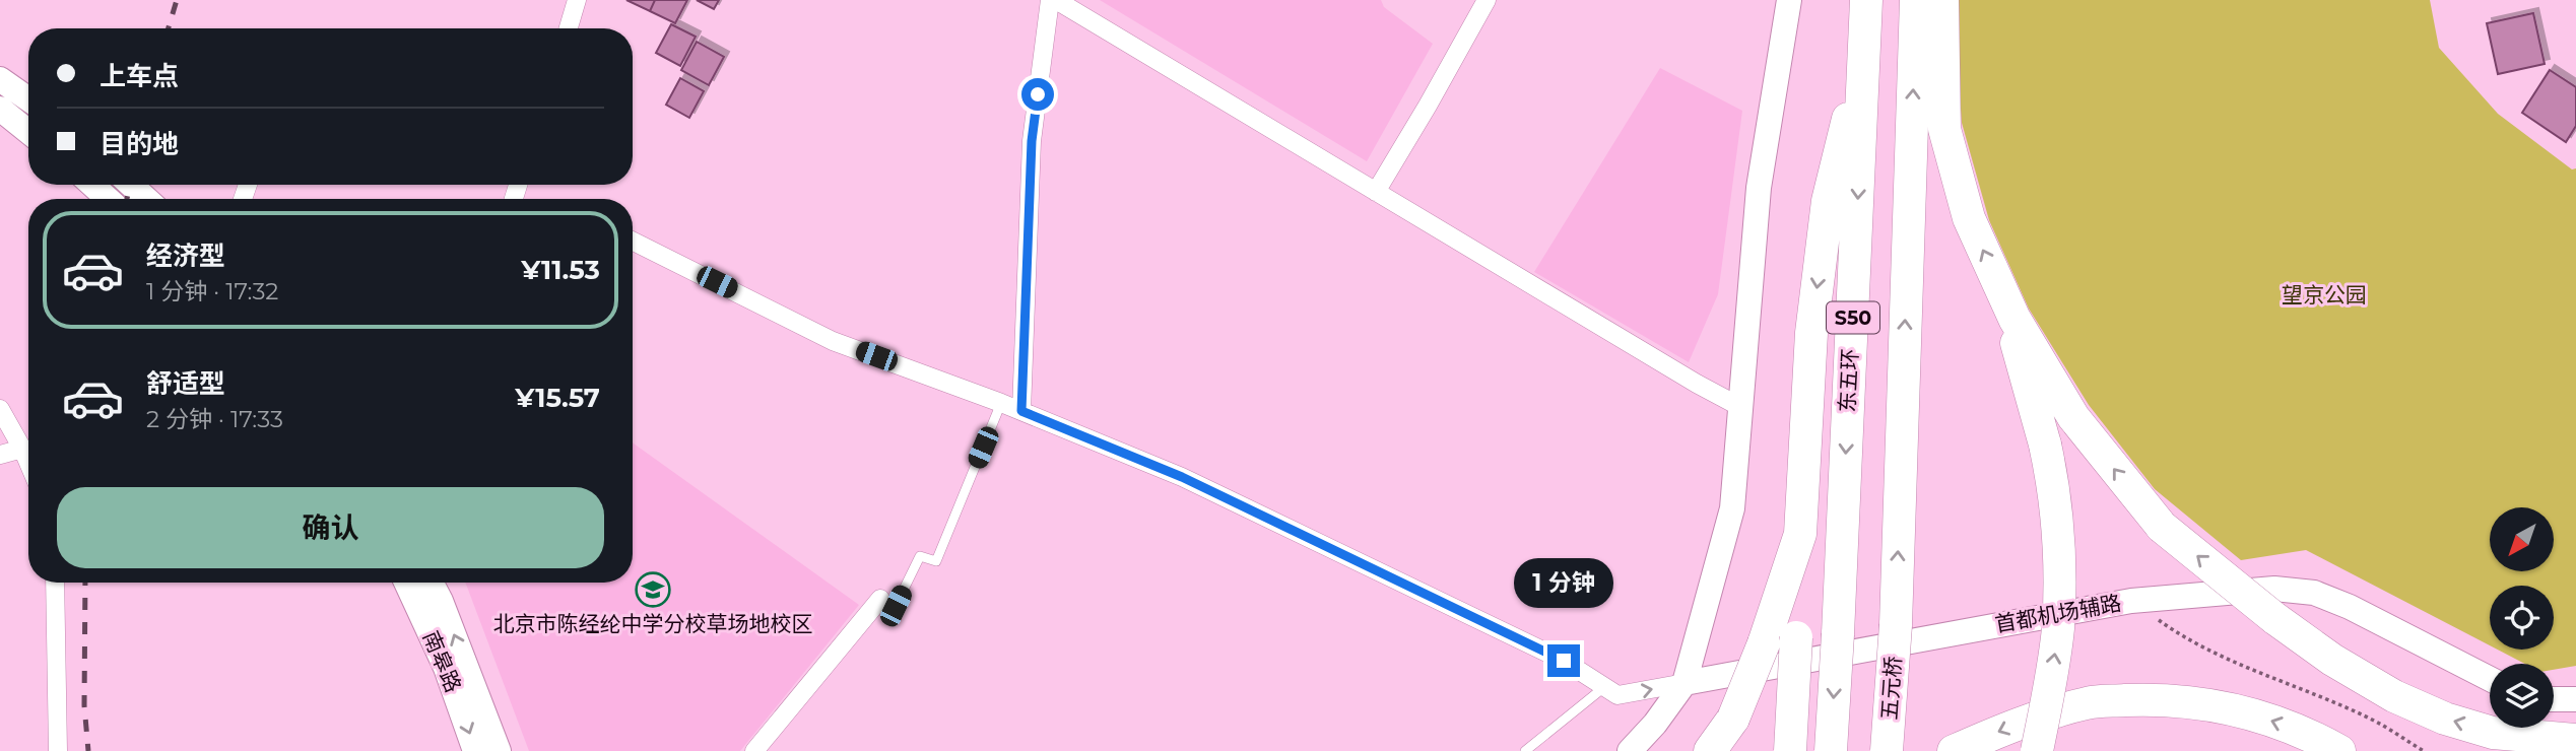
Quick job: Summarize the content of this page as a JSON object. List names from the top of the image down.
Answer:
{
  "streets": {
    "highway": ["S50", "东五环", "五元桥"],
    "street": ["首都机场辅路", "南皋路"]
  },
  "parks": ["望京公园"],
  "places": {
    "school or university": ["北京市陈经纶中学分校草场地校区"]
  },
  "north": "bottom left",
  "page": {
    "banner": ["上车点", "目的地"],
    "list": [
      {
        "name": "经济型",
        "note": "1 分钟 · 17:32",
        "value": "¥11.53"
      },
      {
        "name": "舒适型",
        "note": "2 分钟 · 17:33",
        "value": "¥15.57"
      }
    ],
    "buttons": "确认",
    "bubble": "1 分钟"
  }
}
